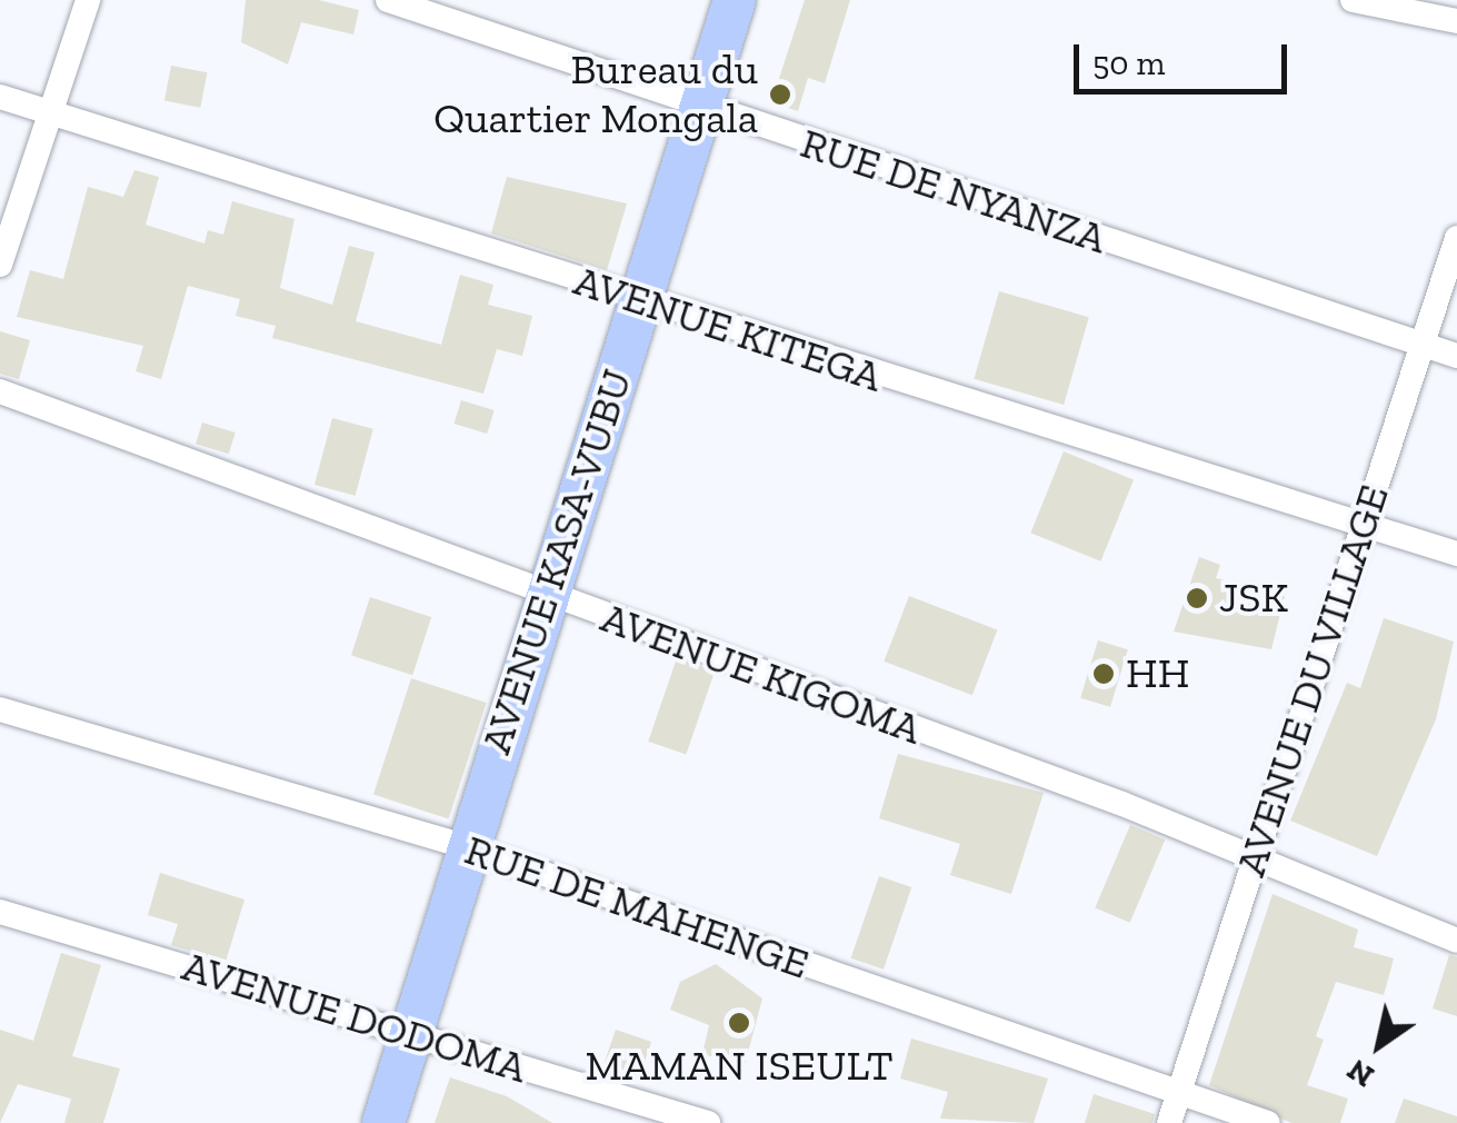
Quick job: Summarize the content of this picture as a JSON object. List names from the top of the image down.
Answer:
{
  "streets": {
    "main road": ["AVENUE KASA-VUBU"],
    "street": [
      "RUE DE NYANZA",
      "AVENUE KITEGA",
      "AVENUE KIGOMA",
      "AVENUE DU VILLAGE",
      "RUE DE MAHENGE",
      "AVENUE DODOMA"
    ]
  },
  "crossings": [
    ["RUE DE NYANZA", "AVENUE KASA-VUBU"],
    ["RUE DE NYANZA", "AVENUE DU VILLAGE"],
    ["AVENUE KITEGA", "AVENUE KASA-VUBU"],
    ["AVENUE KITEGA", "AVENUE DU VILLAGE"],
    ["AVENUE KASA-VUBU", "AVENUE KIGOMA"],
    ["AVENUE KASA-VUBU", "RUE DE MAHENGE"],
    ["AVENUE KASA-VUBU", "AVENUE DODOMA"],
    ["AVENUE KIGOMA", "AVENUE DU VILLAGE"],
    ["AVENUE DU VILLAGE", "RUE DE MAHENGE"]
  ],
  "places": [
    "Bureau du Quartier Mongala",
    "JSK",
    "HH",
    "MAMAN ISEULT"
  ],
  "scale_bar": "50 m",
  "north": "bottom left"
}
